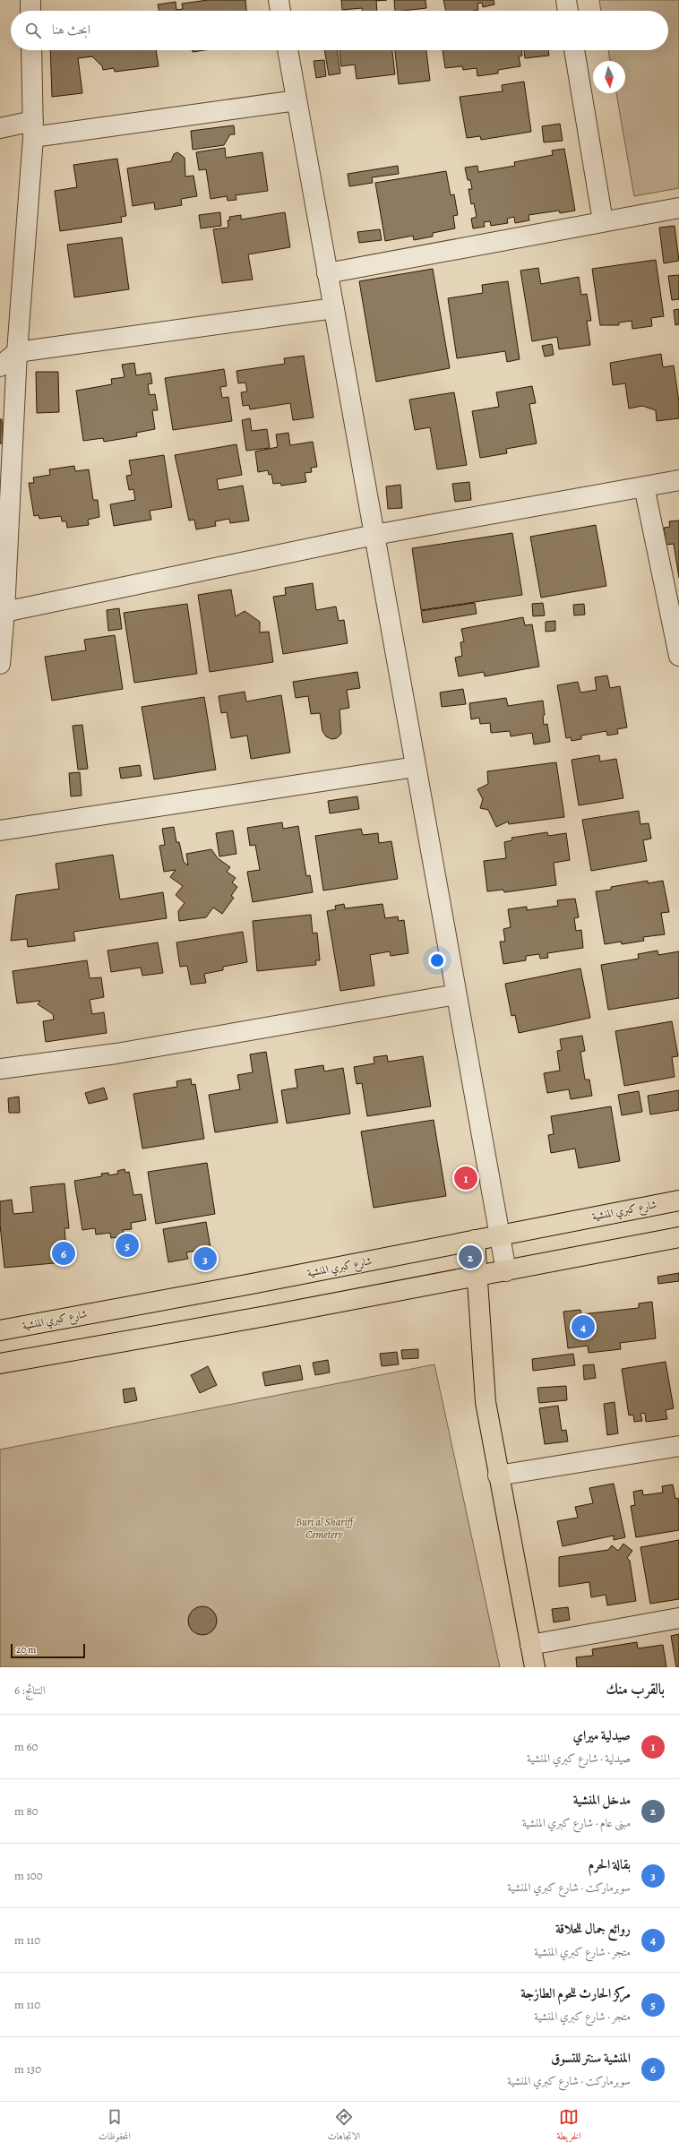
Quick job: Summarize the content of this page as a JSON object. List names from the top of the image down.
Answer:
{
  "streets": {
    "main road": ["شارع كبري المنشية"]
  },
  "parks": ["Buri al Shariff Cemetery"],
  "scale_bar": "20 m",
  "north": "bottom",
  "page": {
    "search": "ابحث هنا",
    "pins": [
      "1",
      "5",
      "6",
      "2",
      "3",
      "4"
    ],
    "scale": "20 m",
    "heading": ["بالقرب منك", "النتائج: 6"],
    "list": [
      {
        "mark": "1",
        "name": "صيدلية ميراي",
        "note": "صيدلية · شارع كبري المنشية",
        "value": "60 m"
      },
      {
        "mark": "2",
        "name": "مدخل المنشية",
        "note": "مبنى عام · شارع كبري المنشية",
        "value": "80 m"
      },
      {
        "mark": "3",
        "name": "بقالة الحرم",
        "note": "سوبرماركت · شارع كبري المنشية",
        "value": "100 m"
      },
      {
        "mark": "4",
        "name": "روائع جمال للحلاقة",
        "note": "متجر · شارع كبري المنشية",
        "value": "110 m"
      },
      {
        "mark": "5",
        "name": "مركز الحارث للحوم الطازجة",
        "note": "متجر · شارع كبري المنشية",
        "value": "110 m"
      },
      {
        "mark": "6",
        "name": "المنشية سنتر للتسوق",
        "note": "سوبرماركت · شارع كبري المنشية",
        "value": "130 m"
      }
    ],
    "nav": ["الخريطة", "الاتجاهات", "المحفوظات"]
  }
}
